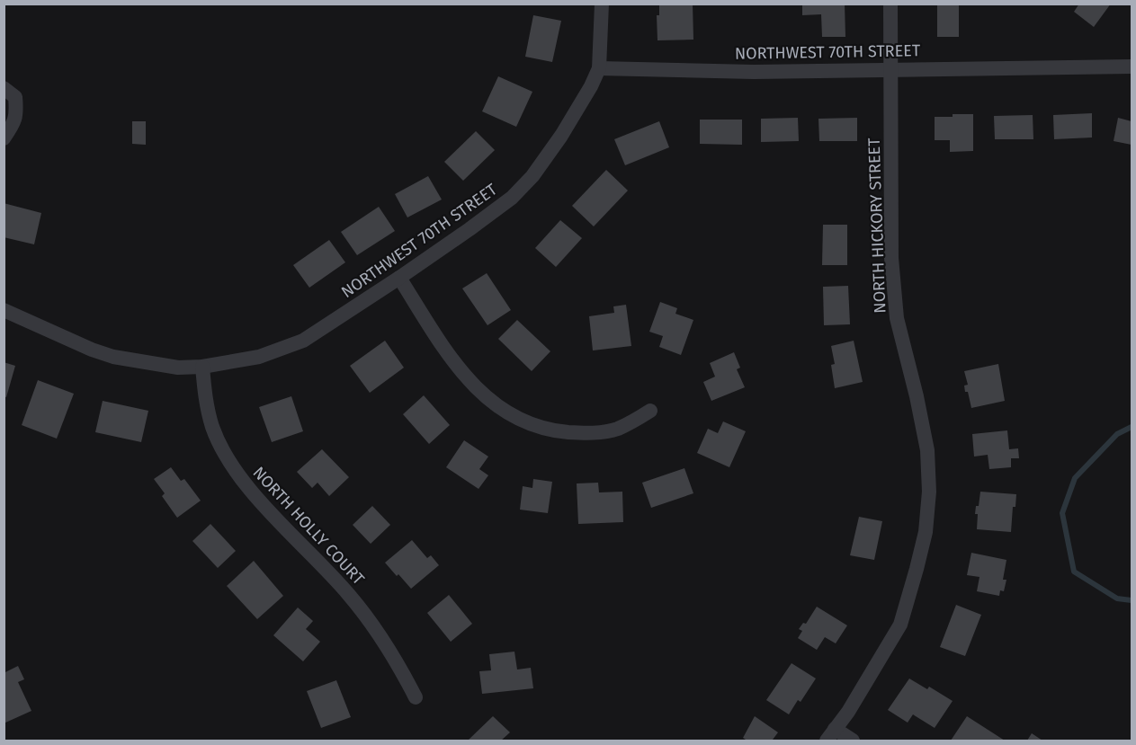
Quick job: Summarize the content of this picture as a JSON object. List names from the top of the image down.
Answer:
{
  "streets": {
    "street": ["NORTHWEST 70TH STREET", "NORTH HICKORY STREET", "NORTH HOLLY COURT"]
  },
  "crossings": [
    ["NORTHWEST 70TH STREET", "NORTH HICKORY STREET"],
    ["NORTHWEST 70TH STREET", "NORTH HOLLY COURT"]
  ]
}
